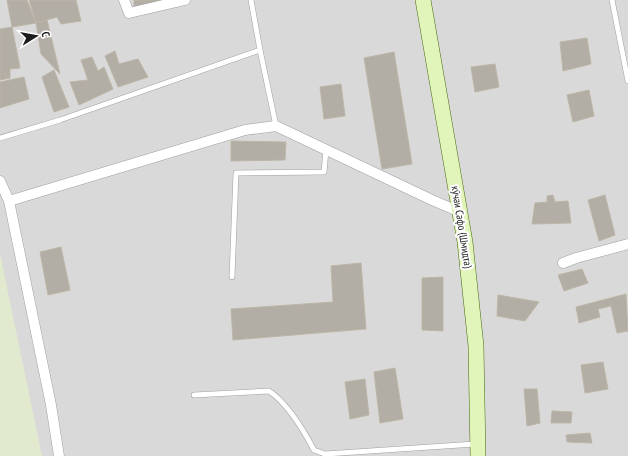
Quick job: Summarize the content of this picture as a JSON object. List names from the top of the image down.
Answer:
{
  "streets": {
    "street": ["кӯчаи Сафо (Шмидта)"]
  },
  "north": "right"
}
